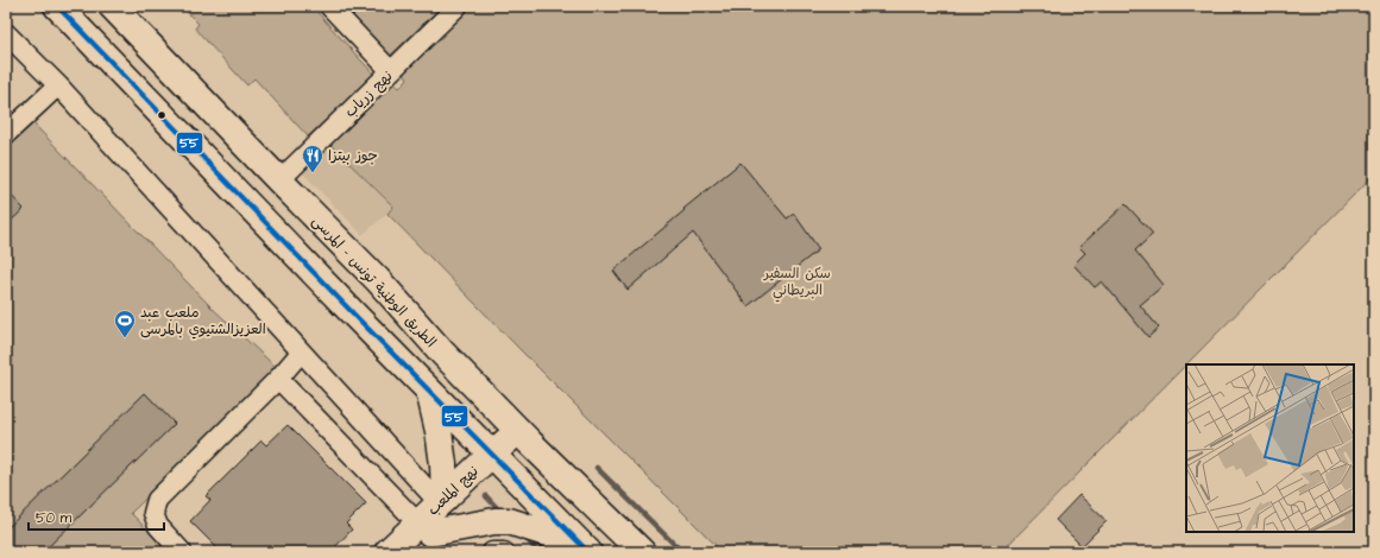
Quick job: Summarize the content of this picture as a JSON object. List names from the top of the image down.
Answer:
{
  "streets": {
    "main road": ["الطريق الوطنية تونس - المرسى", "نهج الملعب"],
    "street": ["نهج زرياب"]
  },
  "crossings": [
    ["نهج زرياب", "الطريق الوطنية تونس - المرسى"],
    ["الطريق الوطنية تونس - المرسى", "نهج الملعب"]
  ],
  "parks": ["سكن السفير البريطاني"],
  "places": {
    "restaurant": ["جوز بيتزا"],
    "sports": ["ملعب عبد العزيزالشتيوي بالمرسى"]
  },
  "lines": ["transit line 55"],
  "scale_bar": "50 m"
}
